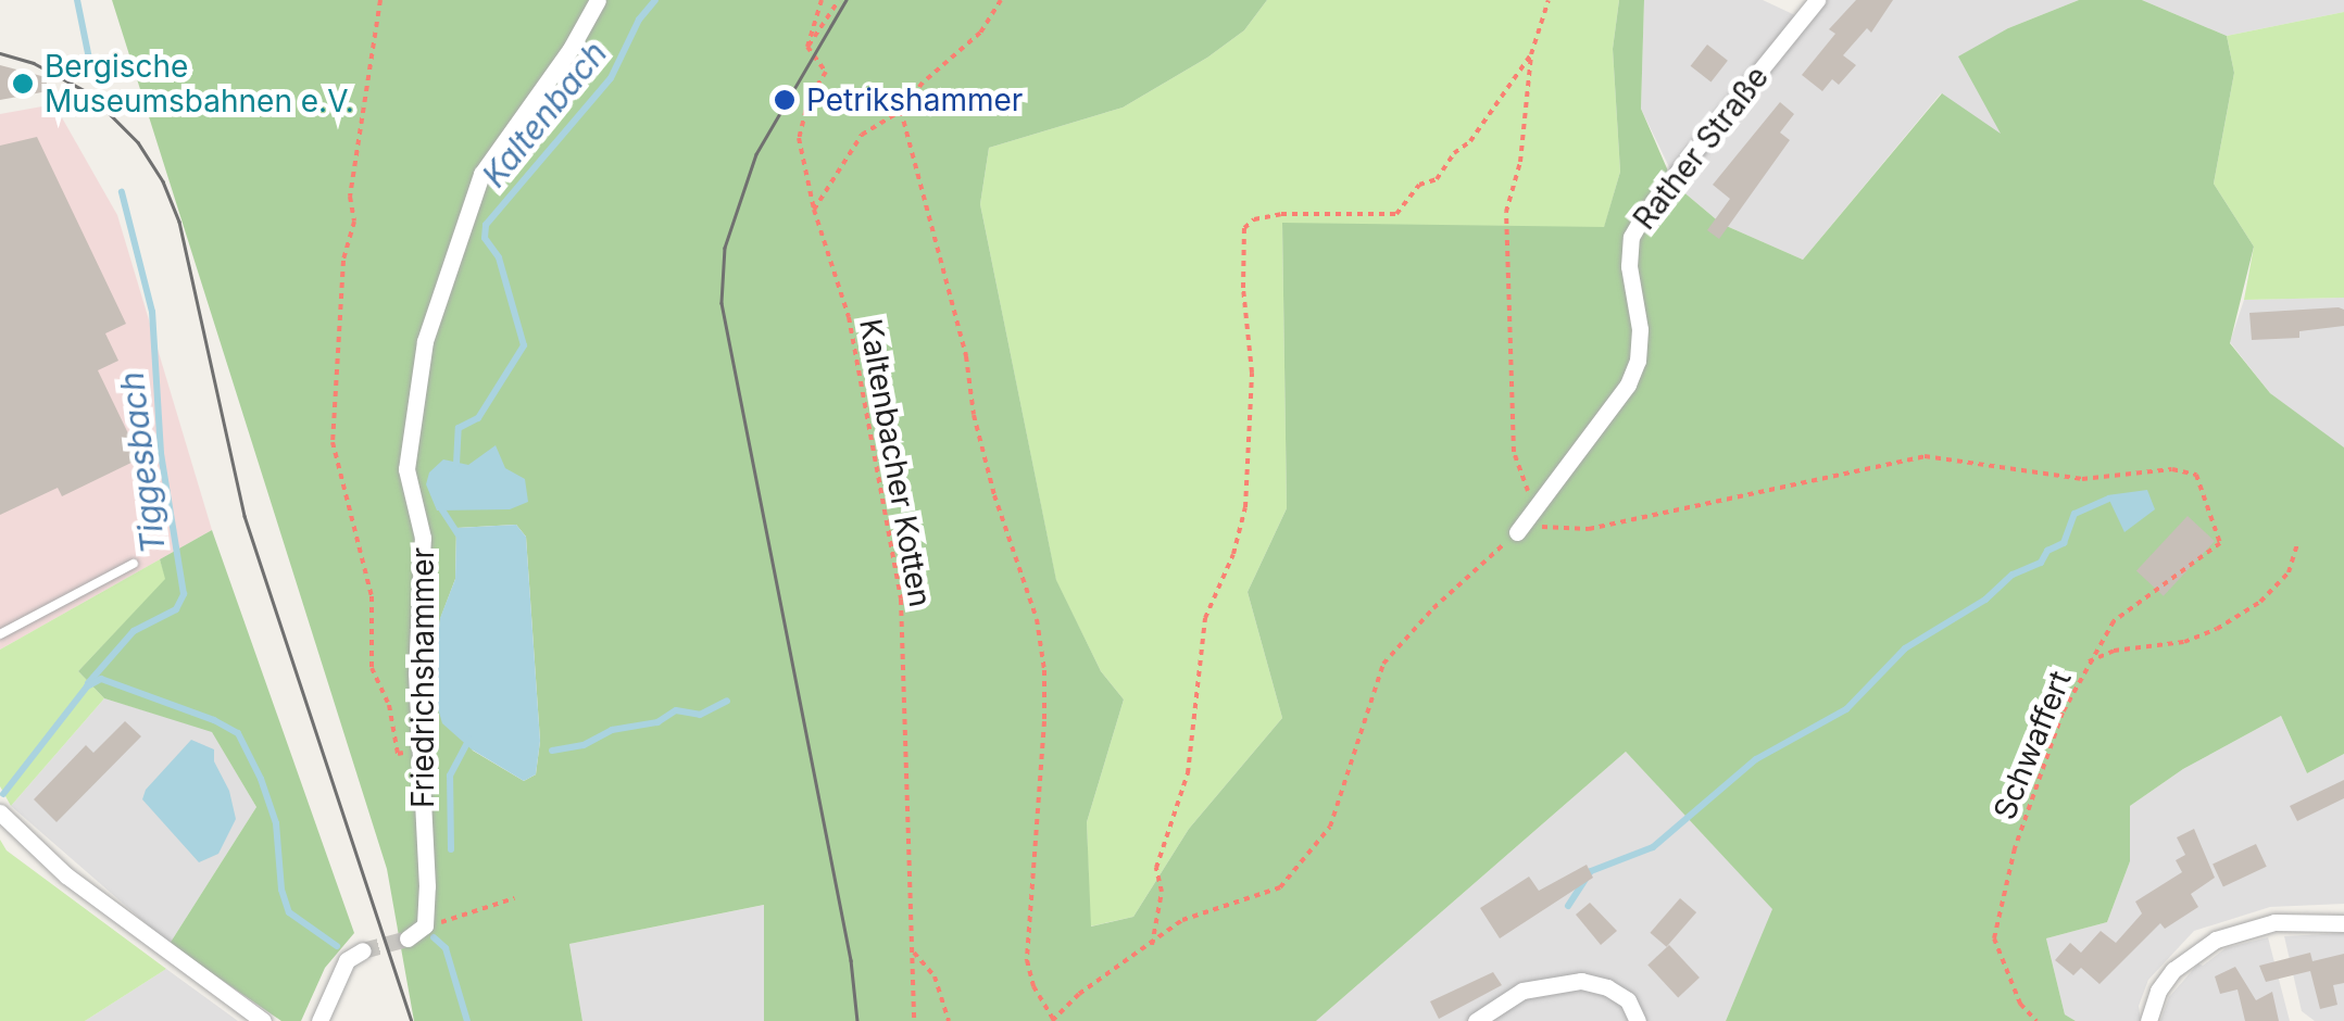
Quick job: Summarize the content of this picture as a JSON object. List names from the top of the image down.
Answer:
{
  "streets": {
    "street": ["Rather Straße", "Friedrichshammer"],
    "path": ["Kaltenbacher Kotten", "Schwaffert"]
  },
  "water": ["Kaltenbach", "Tiggesbach"],
  "places": ["Bergische Museumsbahnen e.V.", "Petrikshammer"]
}
